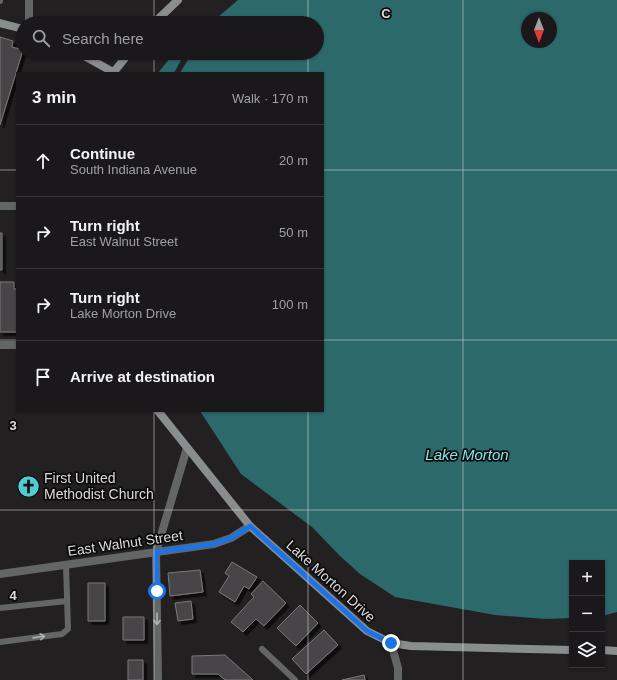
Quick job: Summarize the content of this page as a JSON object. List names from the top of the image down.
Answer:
{
  "streets": {
    "street": ["East Walnut Street", "Lake Morton Drive"]
  },
  "crossings": [
    ["East Walnut Street", "Lake Morton Drive"]
  ],
  "water": ["Lake Morton"],
  "places": {
    "church": ["First United Methodist Church"]
  },
  "north": "bottom",
  "page": {
    "search": "Search here",
    "heading": ["3 min", "Walk · 170 m"],
    "list": [
      ["Continue", "South Indiana Avenue", "20 m"],
      ["Turn right", "East Walnut Street", "50 m"],
      ["Turn right", "Lake Morton Drive", "100 m"],
      "Arrive at destination"
    ],
    "map_buttons": ["+", "−"]
  },
  "grid": {
    "columns": ["C"],
    "rows": ["3", "4"]
  }
}
